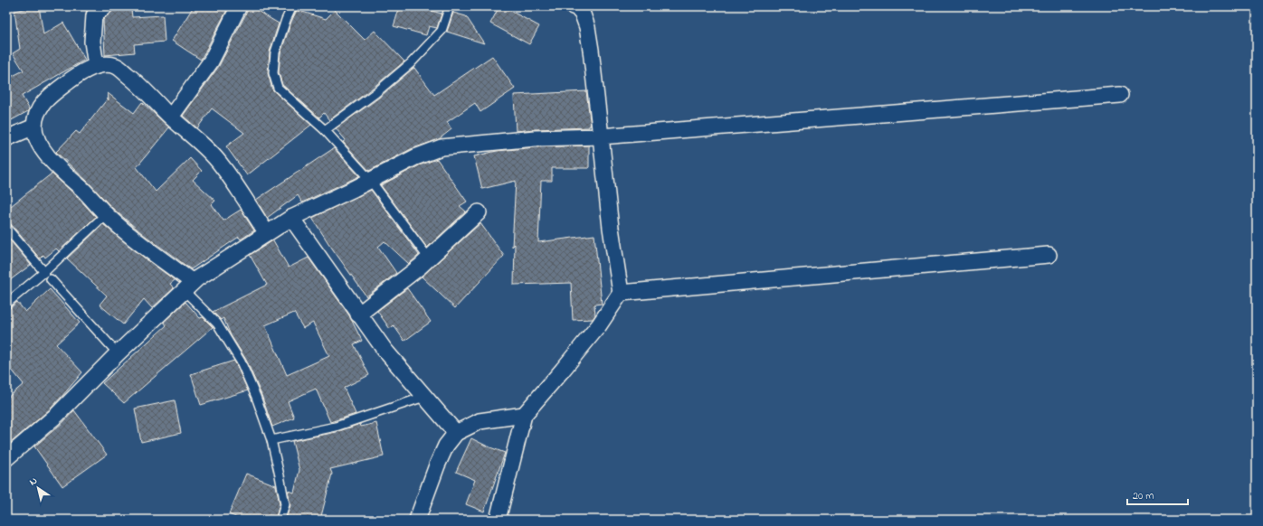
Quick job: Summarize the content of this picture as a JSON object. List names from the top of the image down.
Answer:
{
  "scale_bar": "20 m",
  "north": "top left"
}
